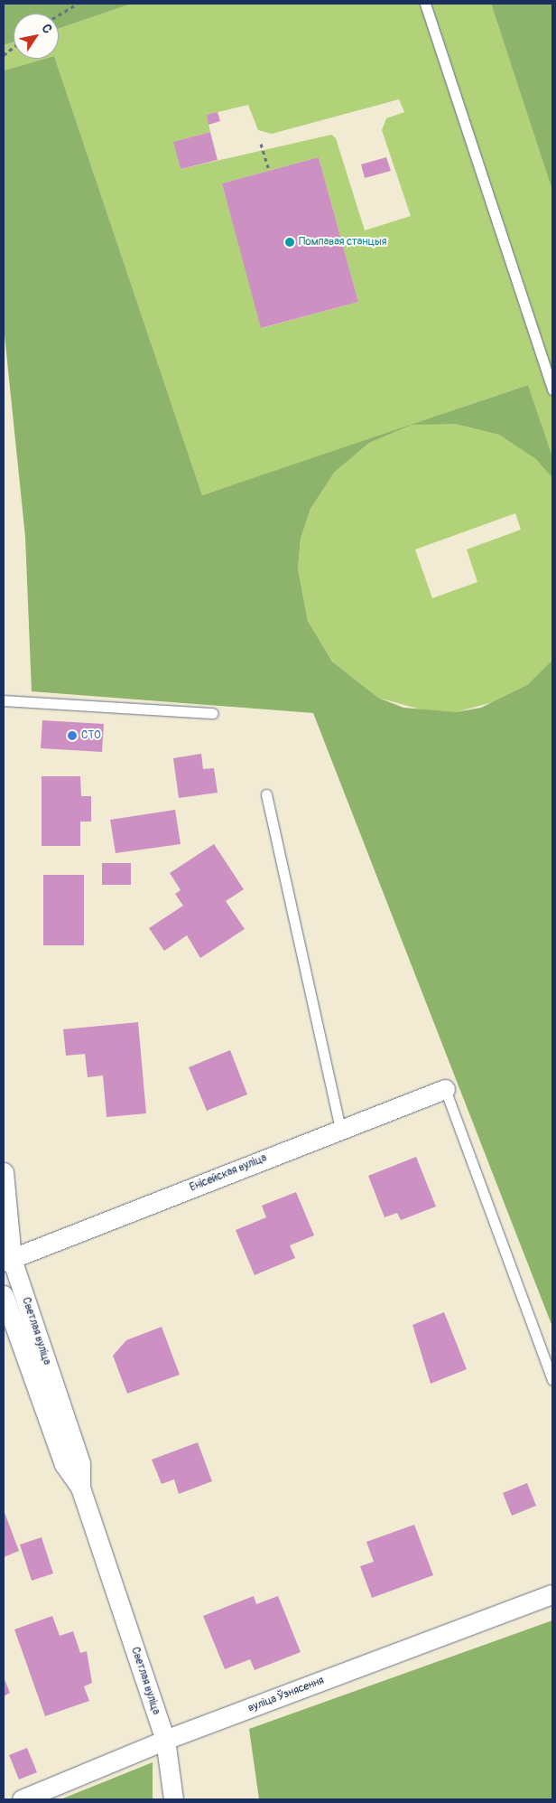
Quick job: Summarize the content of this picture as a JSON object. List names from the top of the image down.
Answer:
{
  "streets": {
    "street": ["Енісейская вуліца", "Светлая вуліца", "вуліца Ўзнясення"]
  },
  "crossings": [
    ["Енісейская вуліца", "Светлая вуліца"],
    ["Светлая вуліца", "вуліца Ўзнясення"]
  ],
  "places": ["Помпавая станцыя", "СТО"],
  "north": "top right"
}
